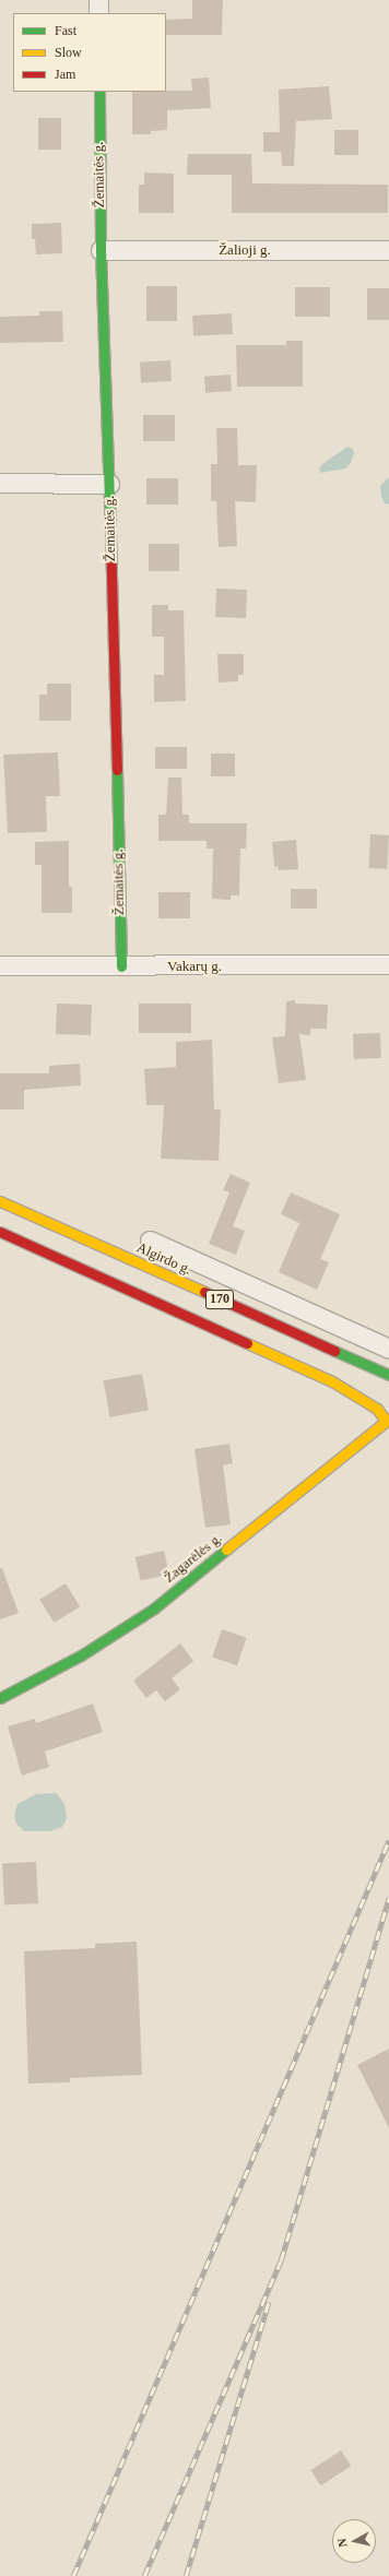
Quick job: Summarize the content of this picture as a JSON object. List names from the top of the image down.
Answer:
{
  "streets": {
    "street": [
      "Žemaitės g.",
      "Žalioji g.",
      "Vakarų g.",
      "Algirdo g.",
      "170",
      "Žagarėlės g."
    ]
  },
  "crossings": [
    ["Žemaitės g.", "Žalioji g."],
    ["Žemaitės g.", "Vakarų g."]
  ],
  "legend": ["Fast", "Slow", "Jam"],
  "north": "left"
}
